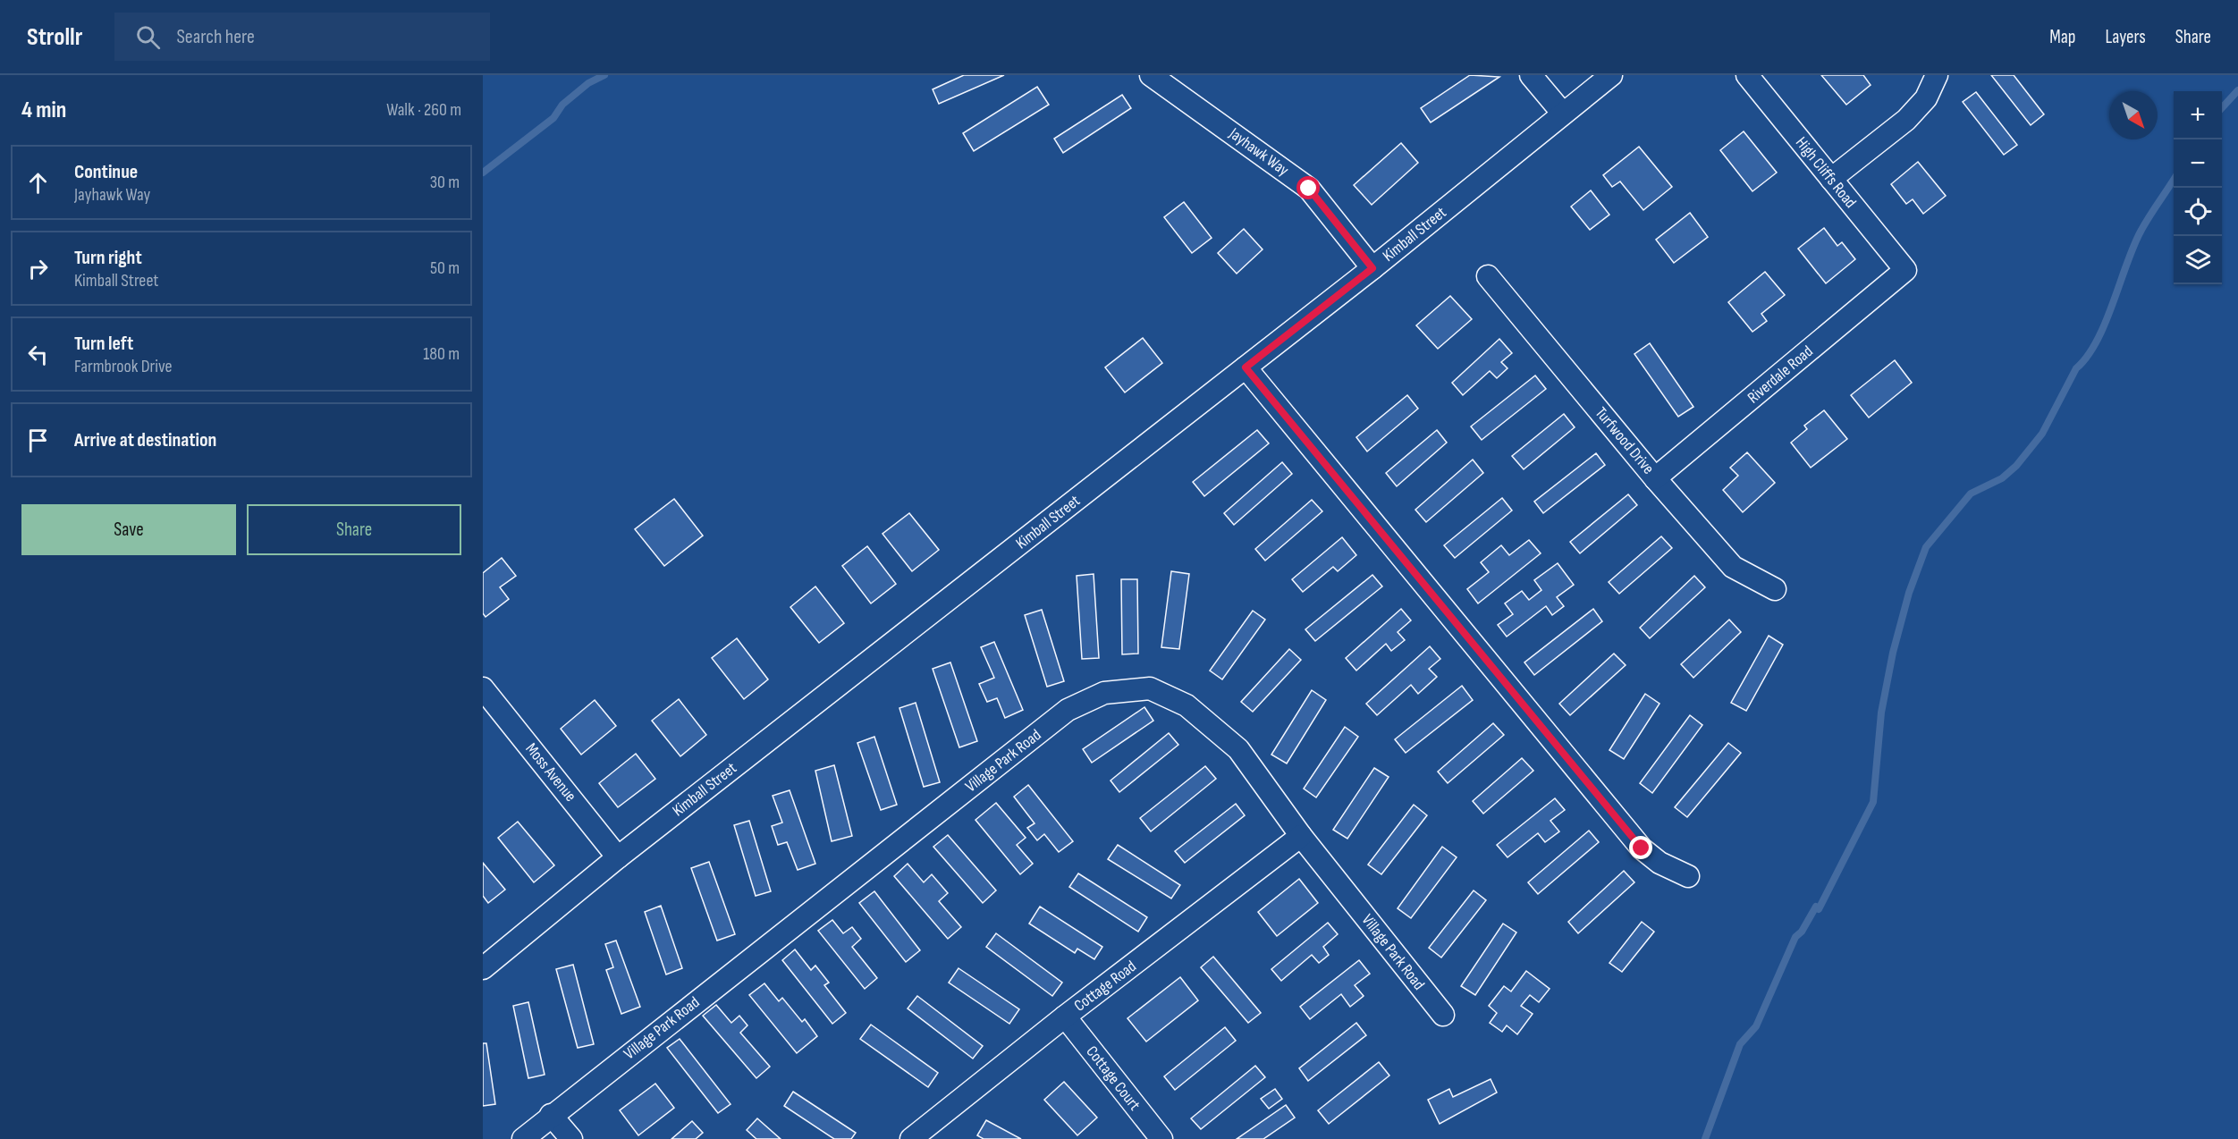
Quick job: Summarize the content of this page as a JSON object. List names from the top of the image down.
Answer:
{
  "streets": {
    "street": [
      "Jayhawk Way",
      "High Cliffs Road",
      "Kimball Street",
      "Riverdale Road",
      "Turfwood Drive",
      "Village Park Road",
      "Moss Avenue",
      "Cottage Road",
      "Cottage Court"
    ]
  },
  "crossings": [
    ["Jayhawk Way", "Kimball Street"],
    ["High Cliffs Road", "Riverdale Road"],
    ["Kimball Street", "Moss Avenue"],
    ["Riverdale Road", "Turfwood Drive"],
    ["Village Park Road", "Cottage Road"],
    ["Cottage Road", "Cottage Court"]
  ],
  "north": "bottom right",
  "page": {
    "header": "Strollr",
    "search": "Search here",
    "nav": ["Map", "Layers", "Share"],
    "heading": ["4 min", "Walk · 260 m"],
    "map_buttons": ["+", "−"],
    "list": [
      ["Continue", "Jayhawk Way", "30 m"],
      ["Turn right", "Kimball Street", "50 m"],
      ["Turn left", "Farmbrook Drive", "180 m"],
      "Arrive at destination"
    ],
    "buttons": ["Save", "Share"]
  }
}
